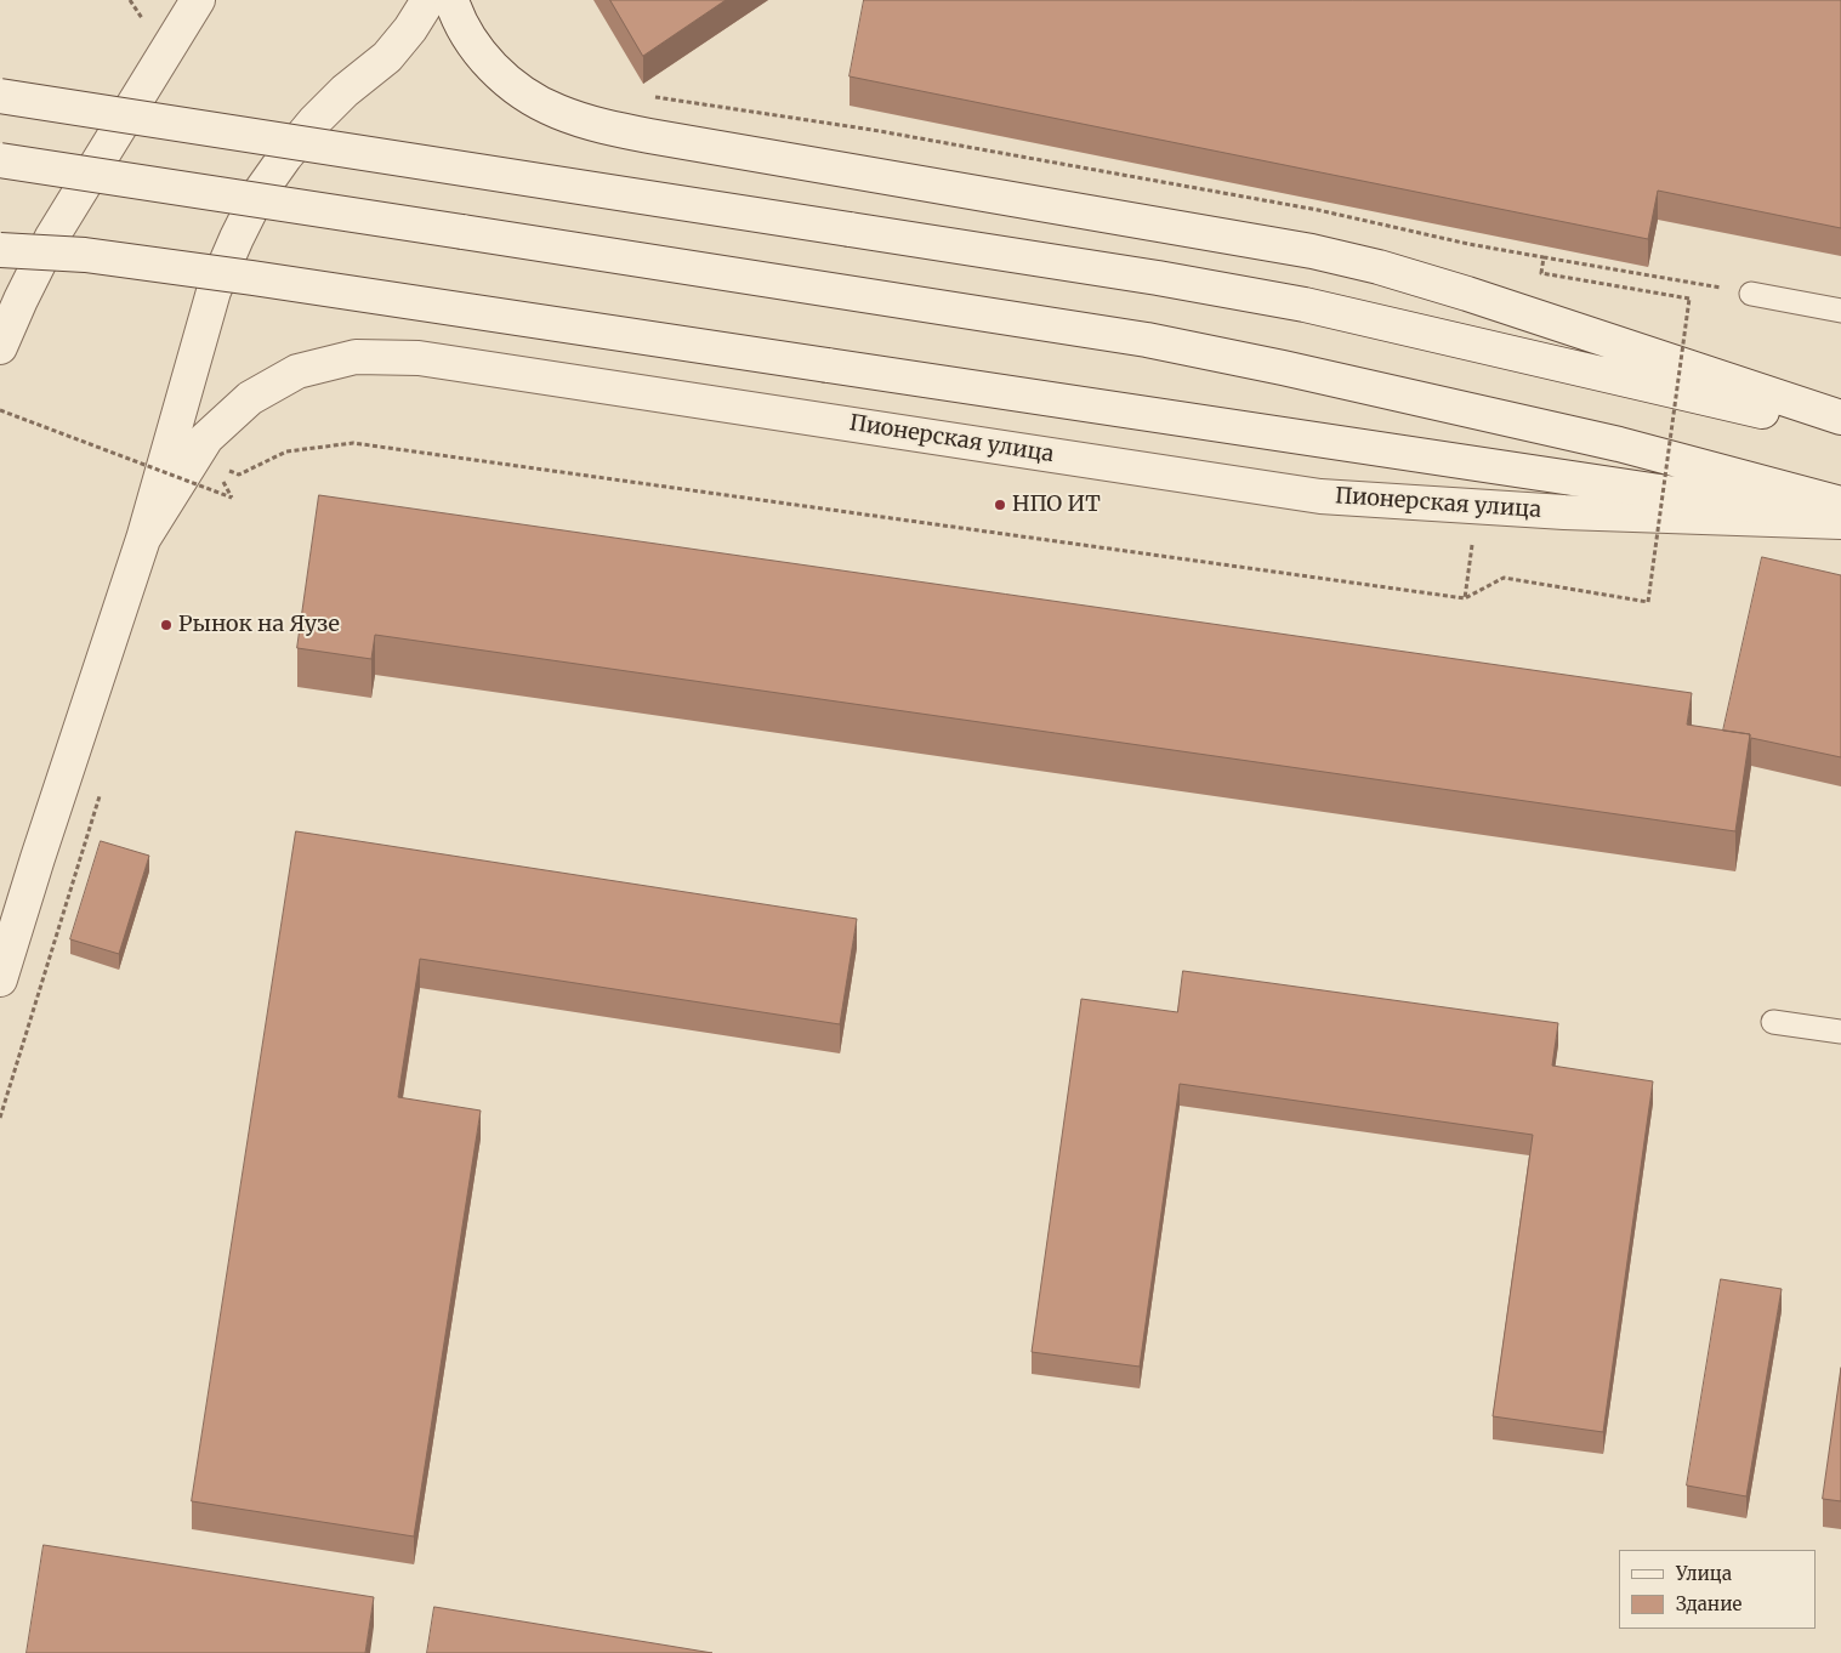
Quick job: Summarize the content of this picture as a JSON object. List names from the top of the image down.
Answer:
{
  "streets": {
    "main road": ["Пионерская улица"]
  },
  "places": ["НПО ИТ", "Рынок на Яузе"],
  "legend": ["Улица", "Здание"]
}
